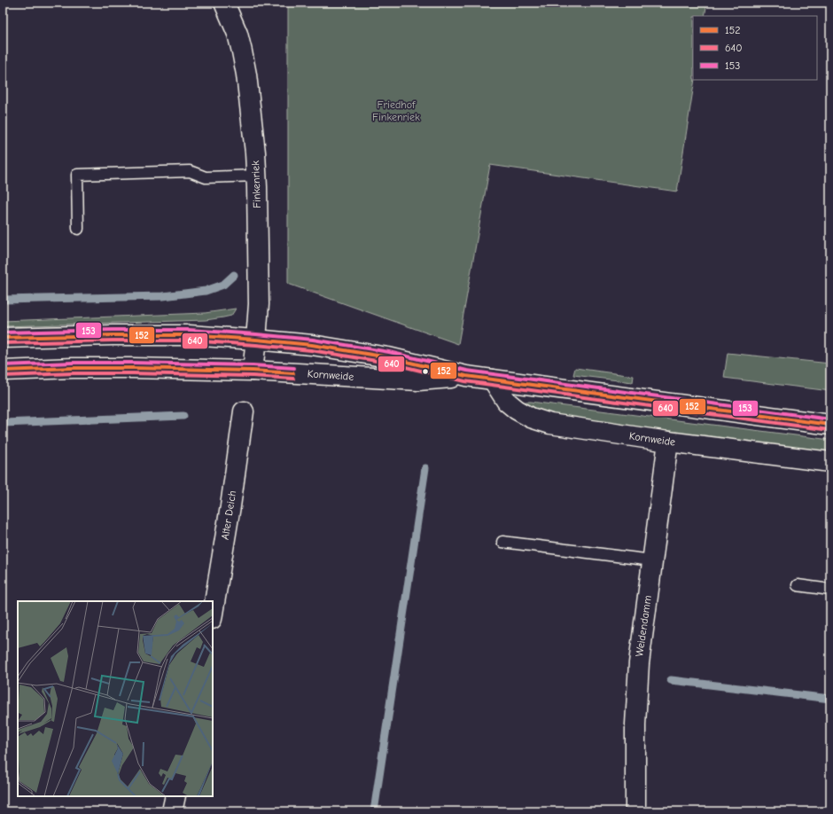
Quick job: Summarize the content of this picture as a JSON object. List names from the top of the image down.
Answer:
{
  "streets": {
    "street": [
      "Finkenriek",
      "Kornweide",
      "Alter Deich",
      "Weidendamm"
    ]
  },
  "crossings": [
    ["Finkenriek", "Kornweide"],
    ["Kornweide", "Weidendamm"]
  ],
  "parks": ["Friedhof Finkenriek"],
  "lines": ["transit line 153", "transit line 152", "transit line 640"],
  "legend": ["152", "640", "153"]
}
